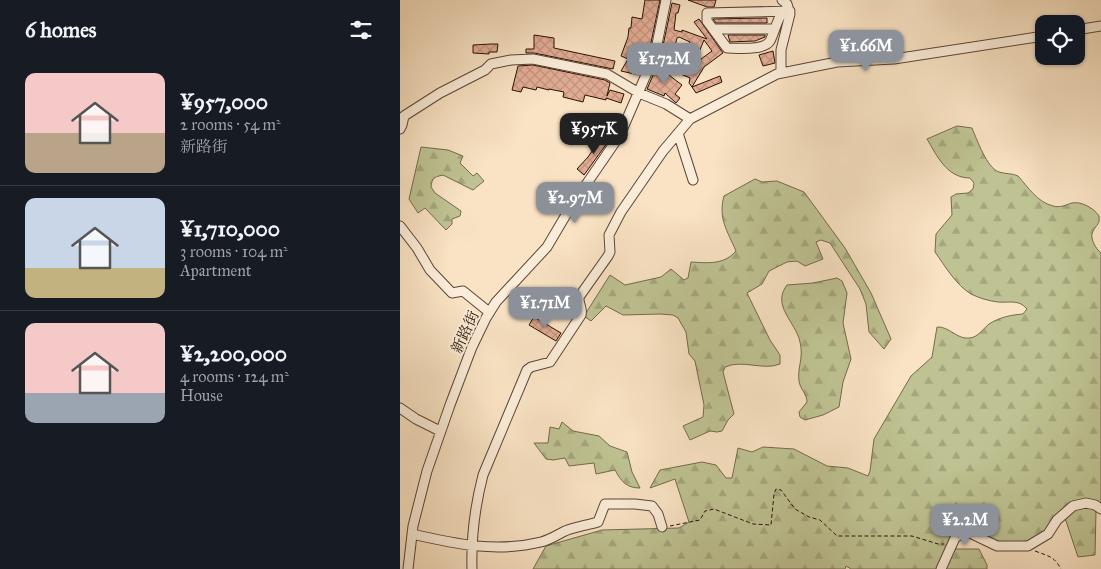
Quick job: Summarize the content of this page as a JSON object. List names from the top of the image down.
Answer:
{
  "streets": {
    "street": ["新路街"]
  },
  "page": {
    "heading": "6 homes",
    "price": [
      "¥1.66M",
      "¥1.72M",
      "¥957K",
      "¥2.97M",
      "¥1.71M",
      "¥2.2M"
    ],
    "list": [
      {
        "name": "¥957,000",
        "note": "2 rooms · 54 m² · 新路街"
      },
      {
        "name": "¥1,710,000",
        "note": "3 rooms · 104 m² · Apartment"
      },
      {
        "name": "¥2,200,000",
        "note": "4 rooms · 124 m² · House"
      }
    ]
  }
}
